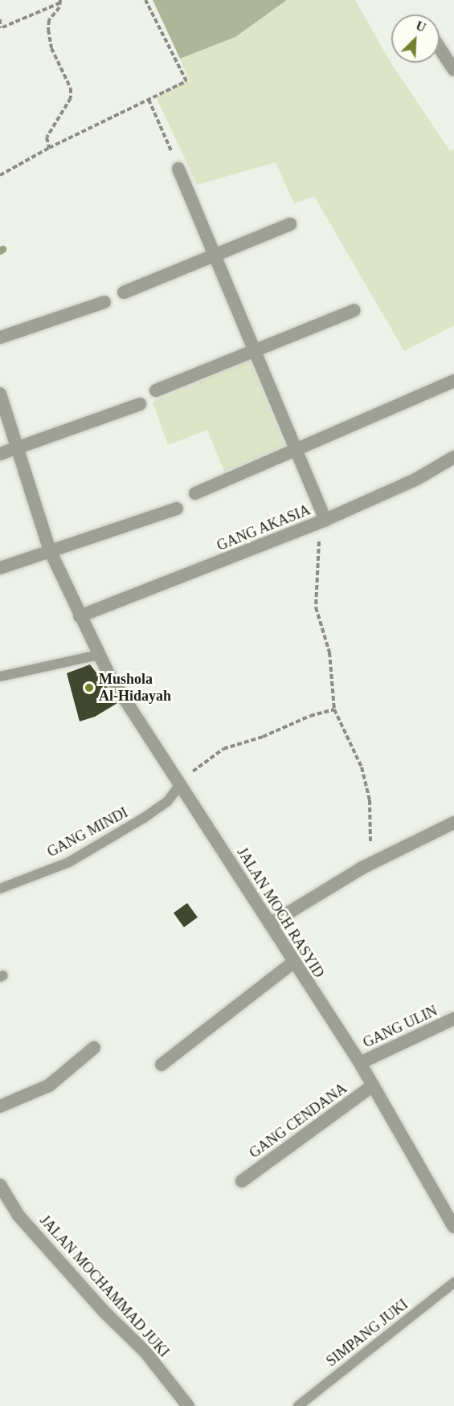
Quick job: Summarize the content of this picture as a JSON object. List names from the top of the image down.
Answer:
{
  "streets": {
    "street": [
      "GANG AKASIA",
      "JALAN MOCH RASYID",
      "GANG ULIN",
      "GANG CENDANA",
      "JALAN MOCHAMMAD JUKI"
    ],
    "lane": ["GANG MINDI", "SIMPANG JUKI"]
  },
  "crossings": [
    ["GANG AKASIA", "JALAN MOCH RASYID"],
    ["GANG MINDI", "JALAN MOCH RASYID"],
    ["JALAN MOCH RASYID", "GANG ULIN"],
    ["JALAN MOCH RASYID", "GANG CENDANA"]
  ],
  "places": ["Mushola Al-Hidayah"],
  "north": "top right"
}
